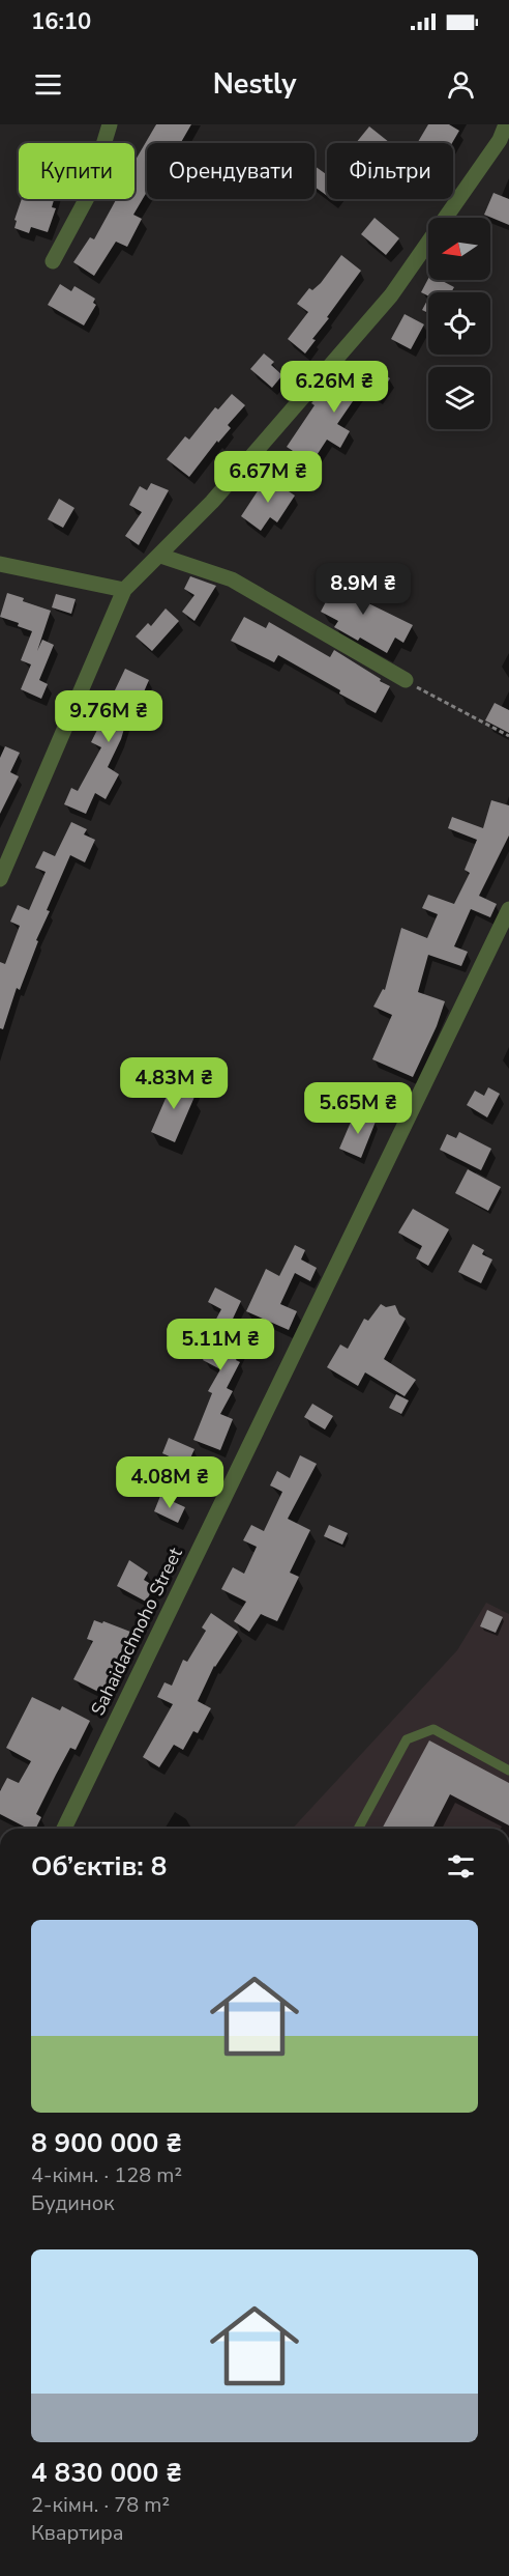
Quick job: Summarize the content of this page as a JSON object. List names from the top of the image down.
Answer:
{
  "streets": {
    "street": ["Sahaidachnoho Street"]
  },
  "north": "left",
  "page": {
    "status": "16:10",
    "header": "Nestly",
    "chip": ["Купити", "Орендувати", "Фільтри"],
    "price": [
      "6.26M ₴",
      "6.67M ₴",
      "8.9M ₴",
      "9.76M ₴",
      "4.83M ₴",
      "5.65M ₴",
      "5.11M ₴",
      "4.08M ₴"
    ],
    "heading": "Об’єктів: 8",
    "list": [
      {
        "name": "8 900 000 ₴",
        "note": "4-кімн. · 128 m² · Будинок"
      },
      {
        "name": "4 830 000 ₴",
        "note": "2-кімн. · 78 m² · Квартира"
      }
    ]
  }
}
